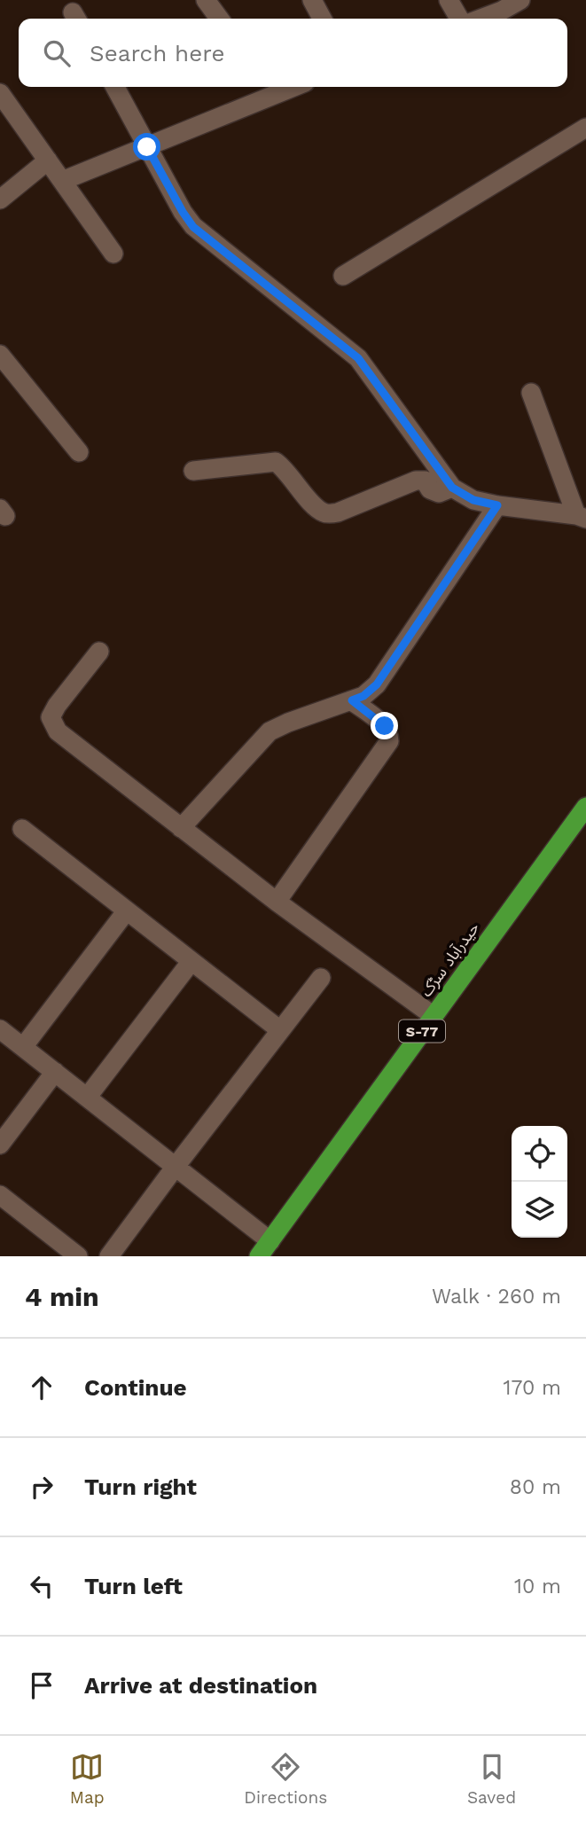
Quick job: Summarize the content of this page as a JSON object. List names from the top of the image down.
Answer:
{
  "streets": {
    "highway": ["حیدرآباد سڑک", "S-77"]
  },
  "page": {
    "search": "Search here",
    "heading": ["4 min", "Walk · 260 m"],
    "list": [
      ["Continue", "170 m"],
      ["Turn right", "80 m"],
      ["Turn left", "10 m"],
      "Arrive at destination"
    ],
    "nav": ["Map", "Directions", "Saved"]
  }
}
